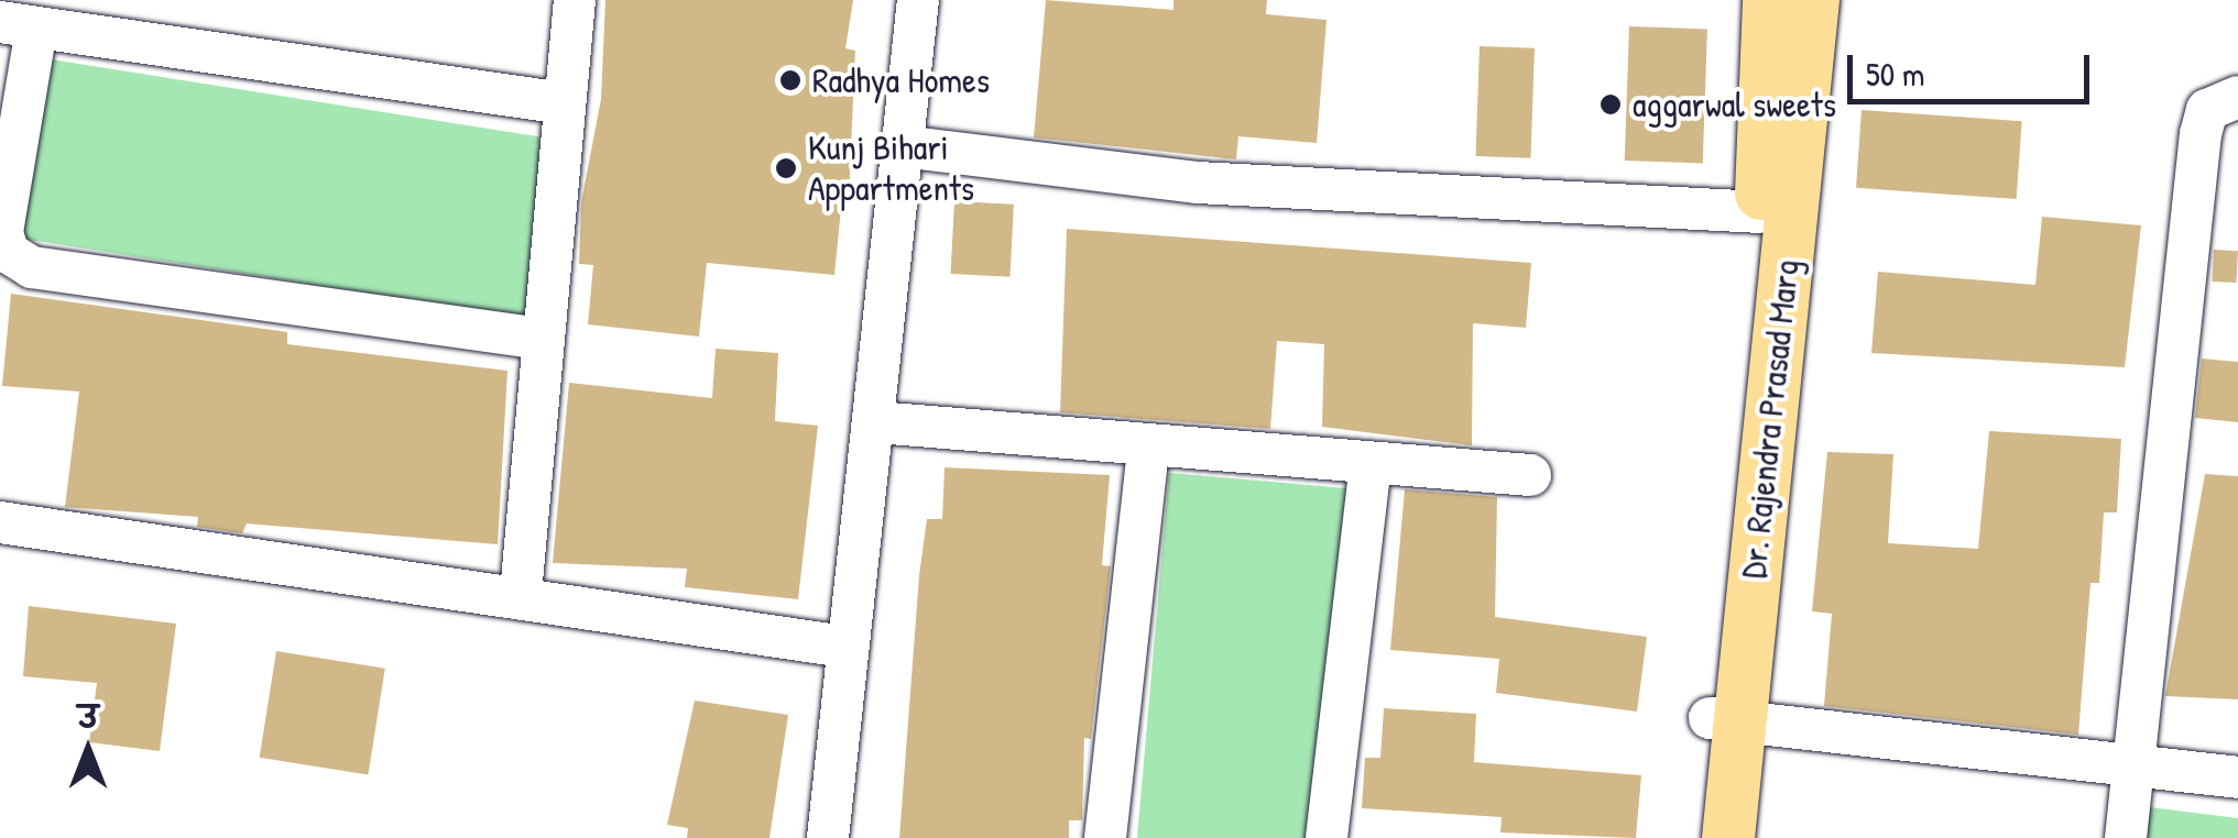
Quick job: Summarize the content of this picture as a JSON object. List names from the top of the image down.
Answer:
{
  "streets": {
    "main road": ["Dr. Rajendra Prasad Marg"]
  },
  "places": ["Radhya Homes", "aggarwal sweets", "Kunj Bihari Appartments"],
  "scale_bar": "50 m",
  "north": "top"
}
